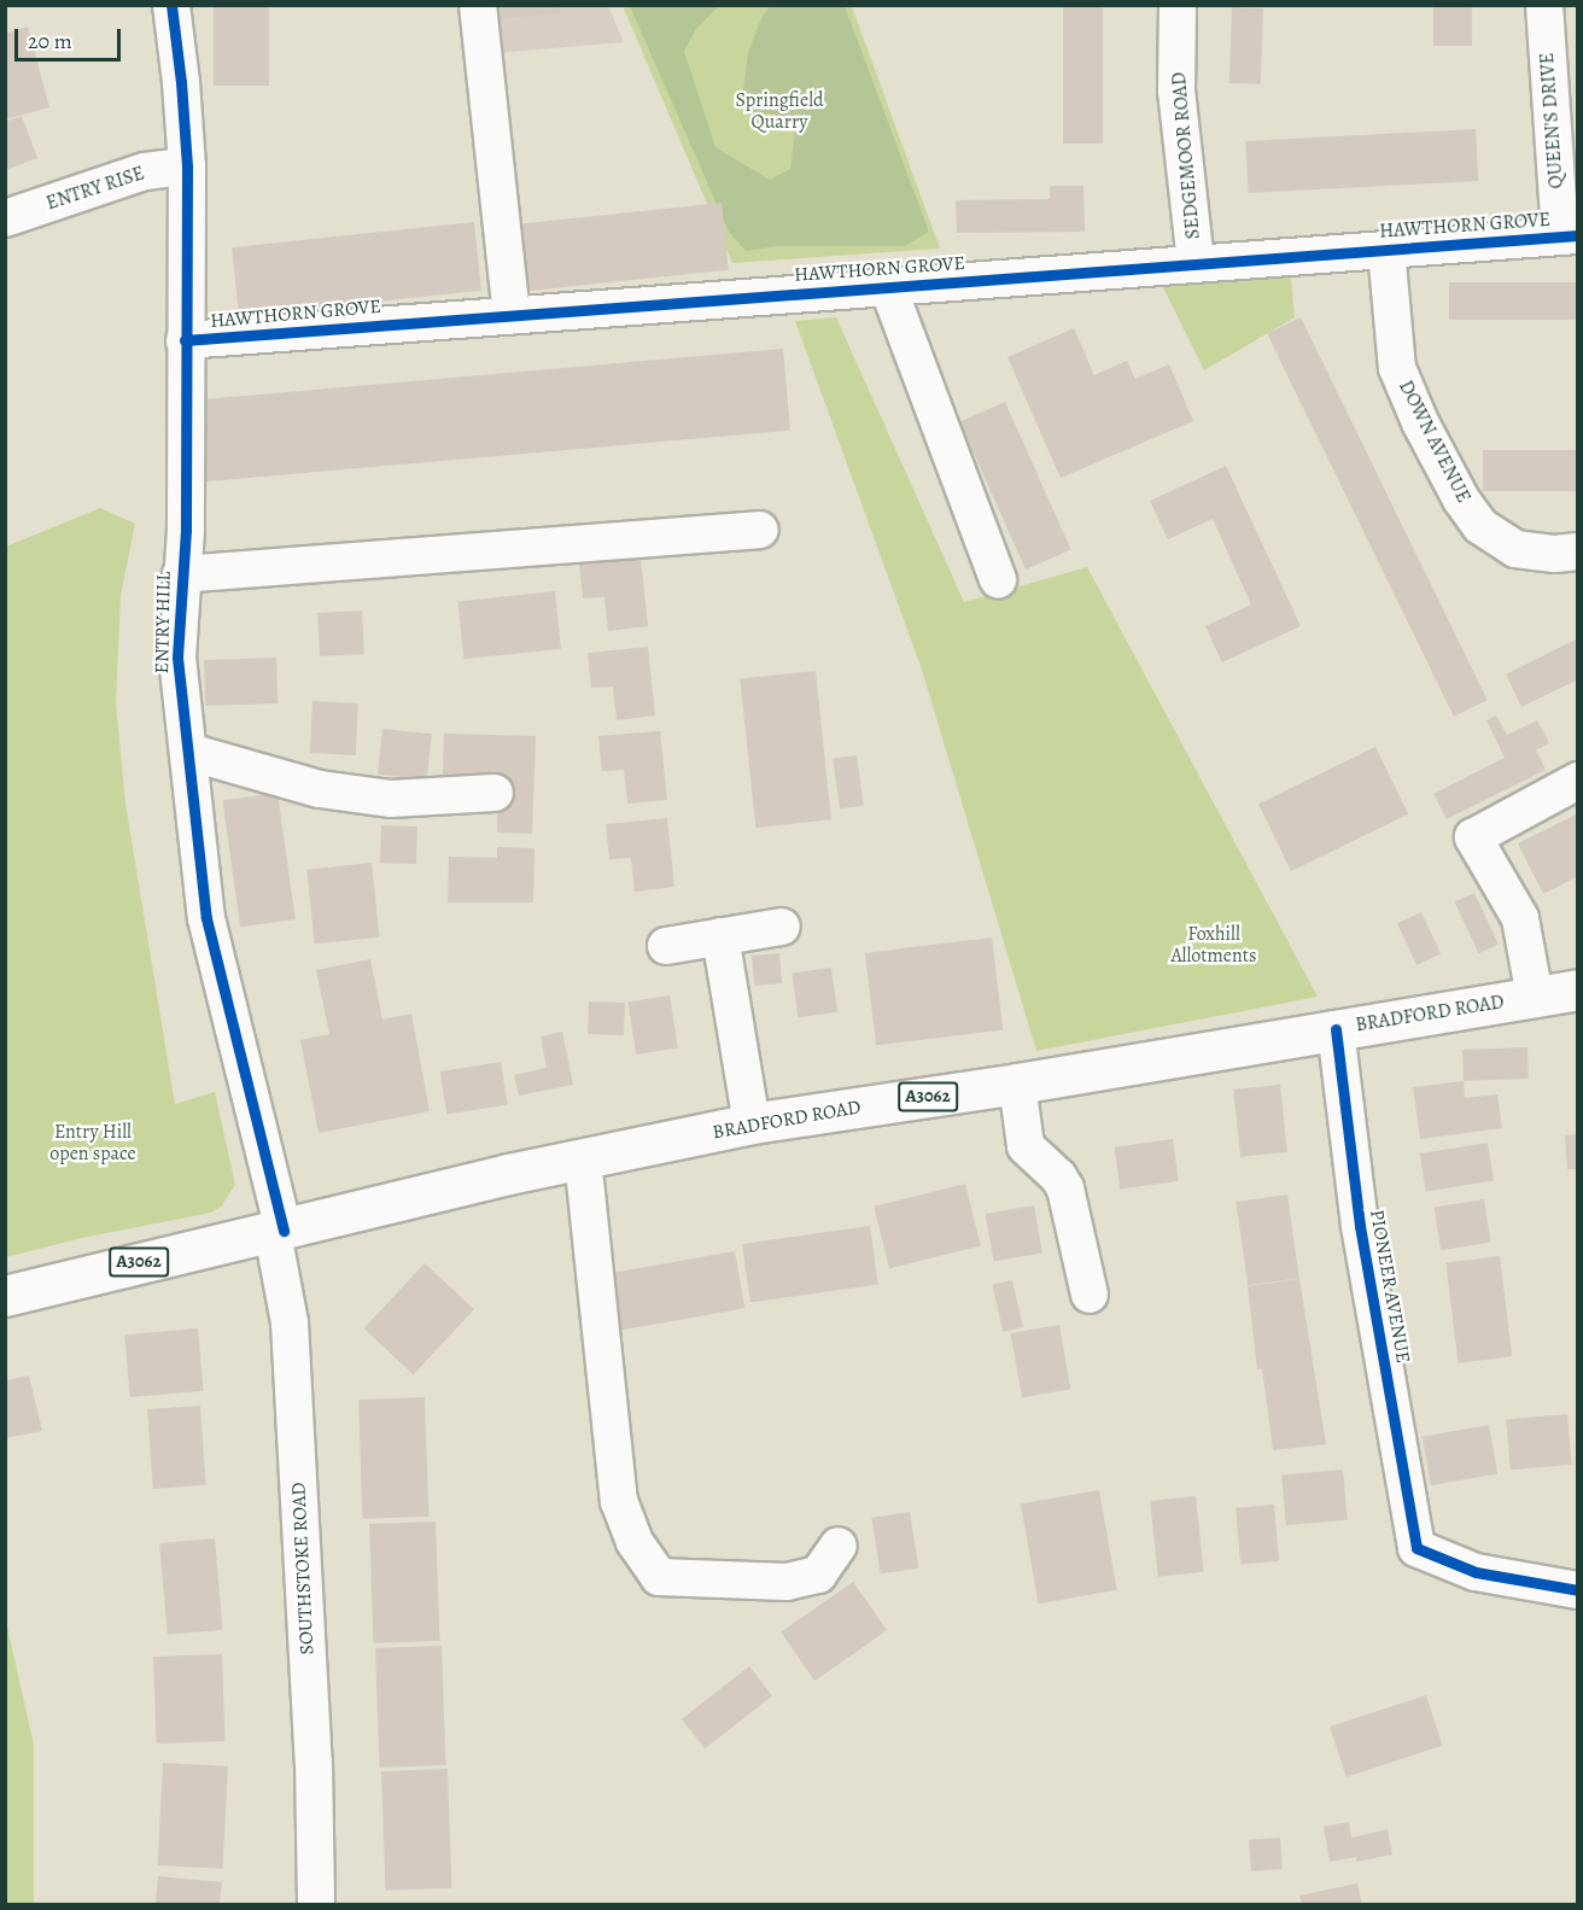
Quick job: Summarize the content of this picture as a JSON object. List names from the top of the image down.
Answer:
{
  "streets": {
    "main road": ["BRADFORD ROAD", "A3062"],
    "street": [
      "QUEEN'S DRIVE",
      "SEDGEMOOR ROAD",
      "ENTRY RISE",
      "HAWTHORN GROVE",
      "DOWN AVENUE",
      "ENTRY HILL",
      "PIONEER AVENUE",
      "SOUTHSTOKE ROAD"
    ]
  },
  "crossings": [
    ["QUEEN'S DRIVE", "HAWTHORN GROVE"],
    ["SEDGEMOOR ROAD", "HAWTHORN GROVE"],
    ["ENTRY RISE", "ENTRY HILL"],
    ["HAWTHORN GROVE", "DOWN AVENUE"],
    ["HAWTHORN GROVE", "ENTRY HILL"],
    ["ENTRY HILL", "BRADFORD ROAD"],
    ["ENTRY HILL", "SOUTHSTOKE ROAD"],
    ["BRADFORD ROAD", "PIONEER AVENUE"],
    ["BRADFORD ROAD", "SOUTHSTOKE ROAD"]
  ],
  "parks": ["Springfield Quarry", "Foxhill Allotments", "Entry Hill open space"],
  "scale_bar": "20 m"
}
